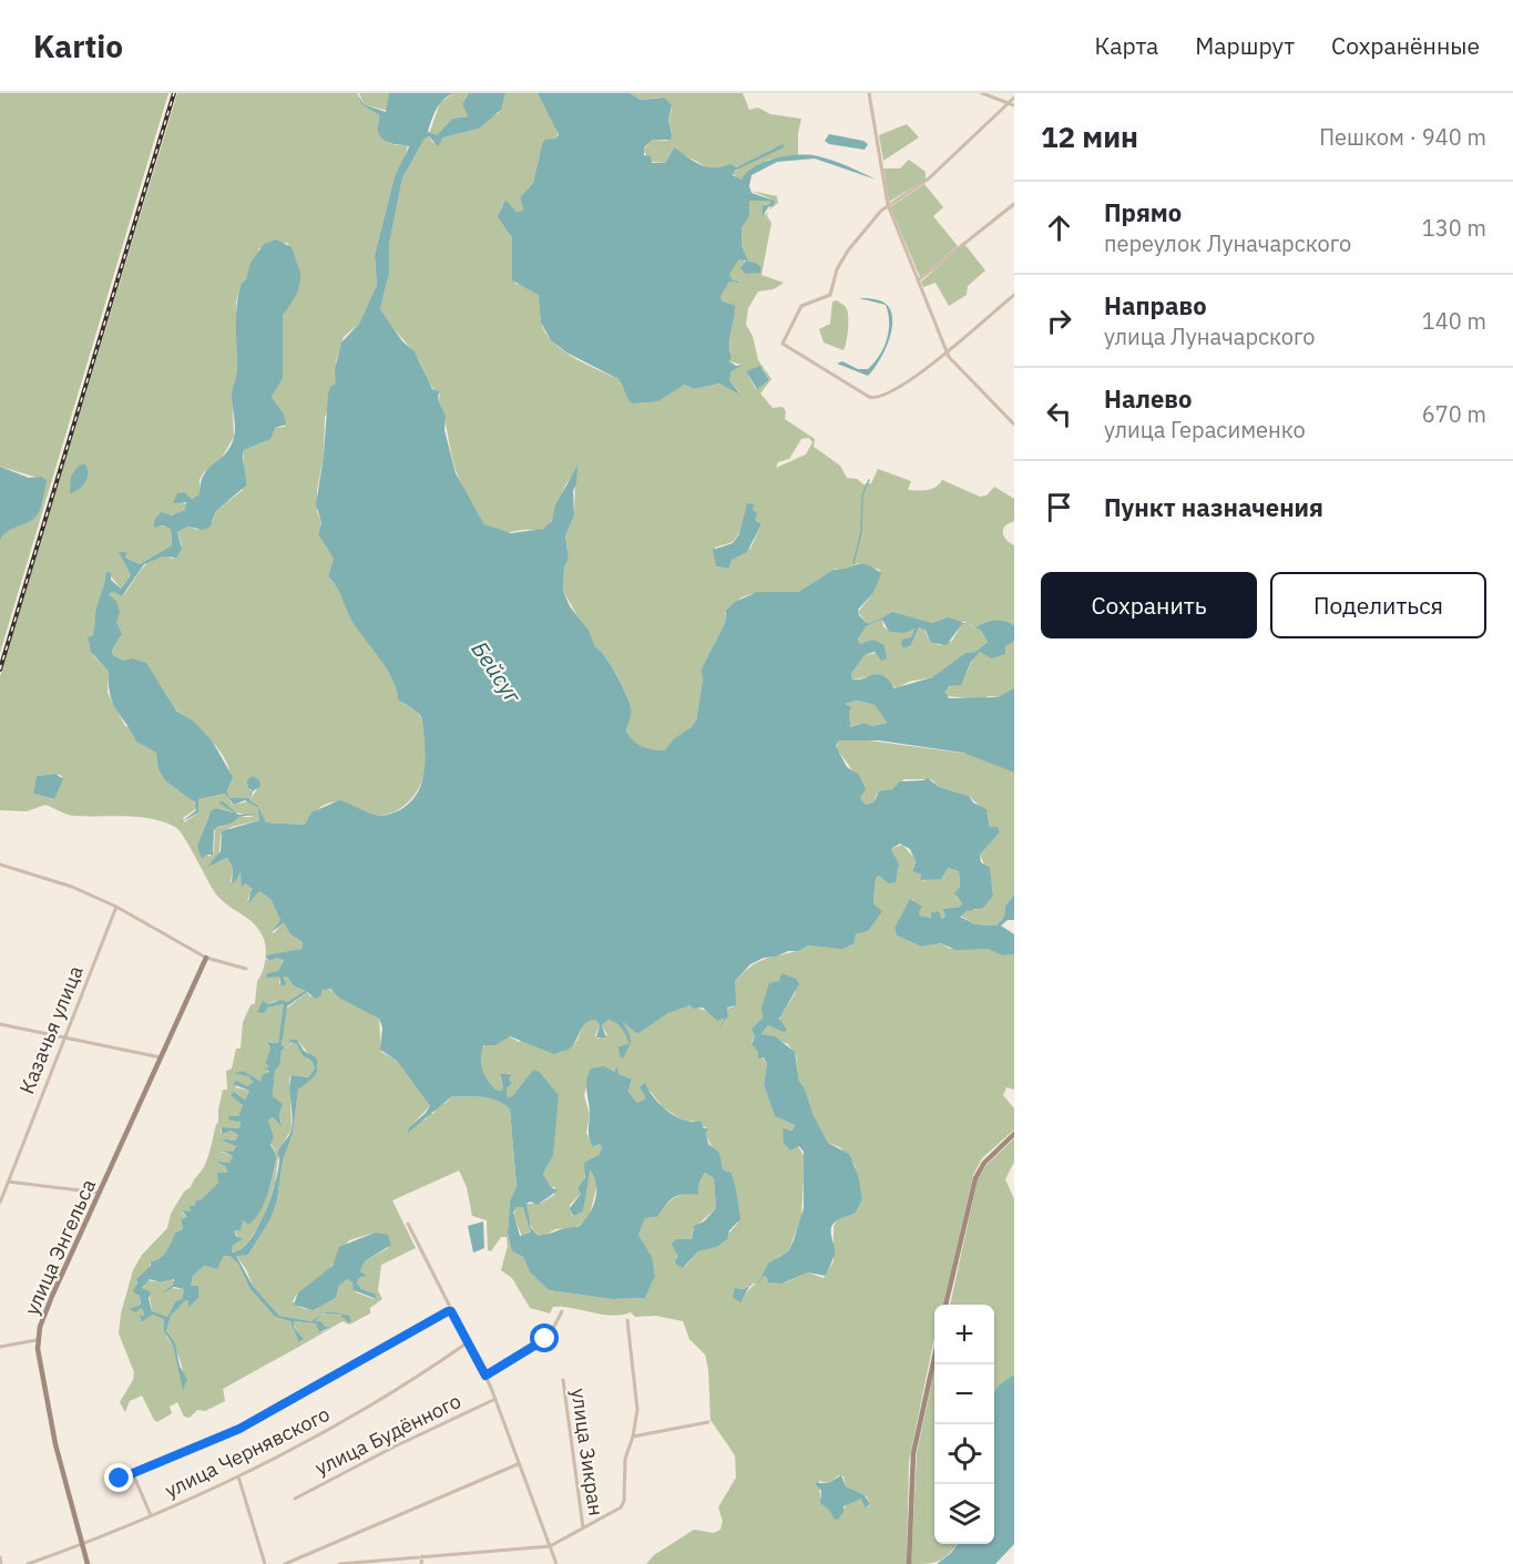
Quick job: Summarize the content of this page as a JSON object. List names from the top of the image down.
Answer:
{
  "streets": {
    "street": [
      "Казачья улица",
      "улица Энгельса",
      "улица Будённого",
      "улица Чернявского",
      "улица Зикран"
    ]
  },
  "crossings": [
    ["улица Энгельса", "улица Чернявского"]
  ],
  "water": ["Бейсуг"],
  "page": {
    "header": "Kartio",
    "nav": ["Карта", "Маршрут", "Сохранённые"],
    "heading": ["12 мин", "Пешком · 940 m"],
    "list": [
      ["Прямо", "переулок Луначарского", "130 m"],
      ["Направо", "улица Луначарского", "140 m"],
      ["Налево", "улица Герасименко", "670 m"],
      "Пункт назначения"
    ],
    "buttons": ["Сохранить", "Поделиться"],
    "map_buttons": ["+", "−"]
  }
}
